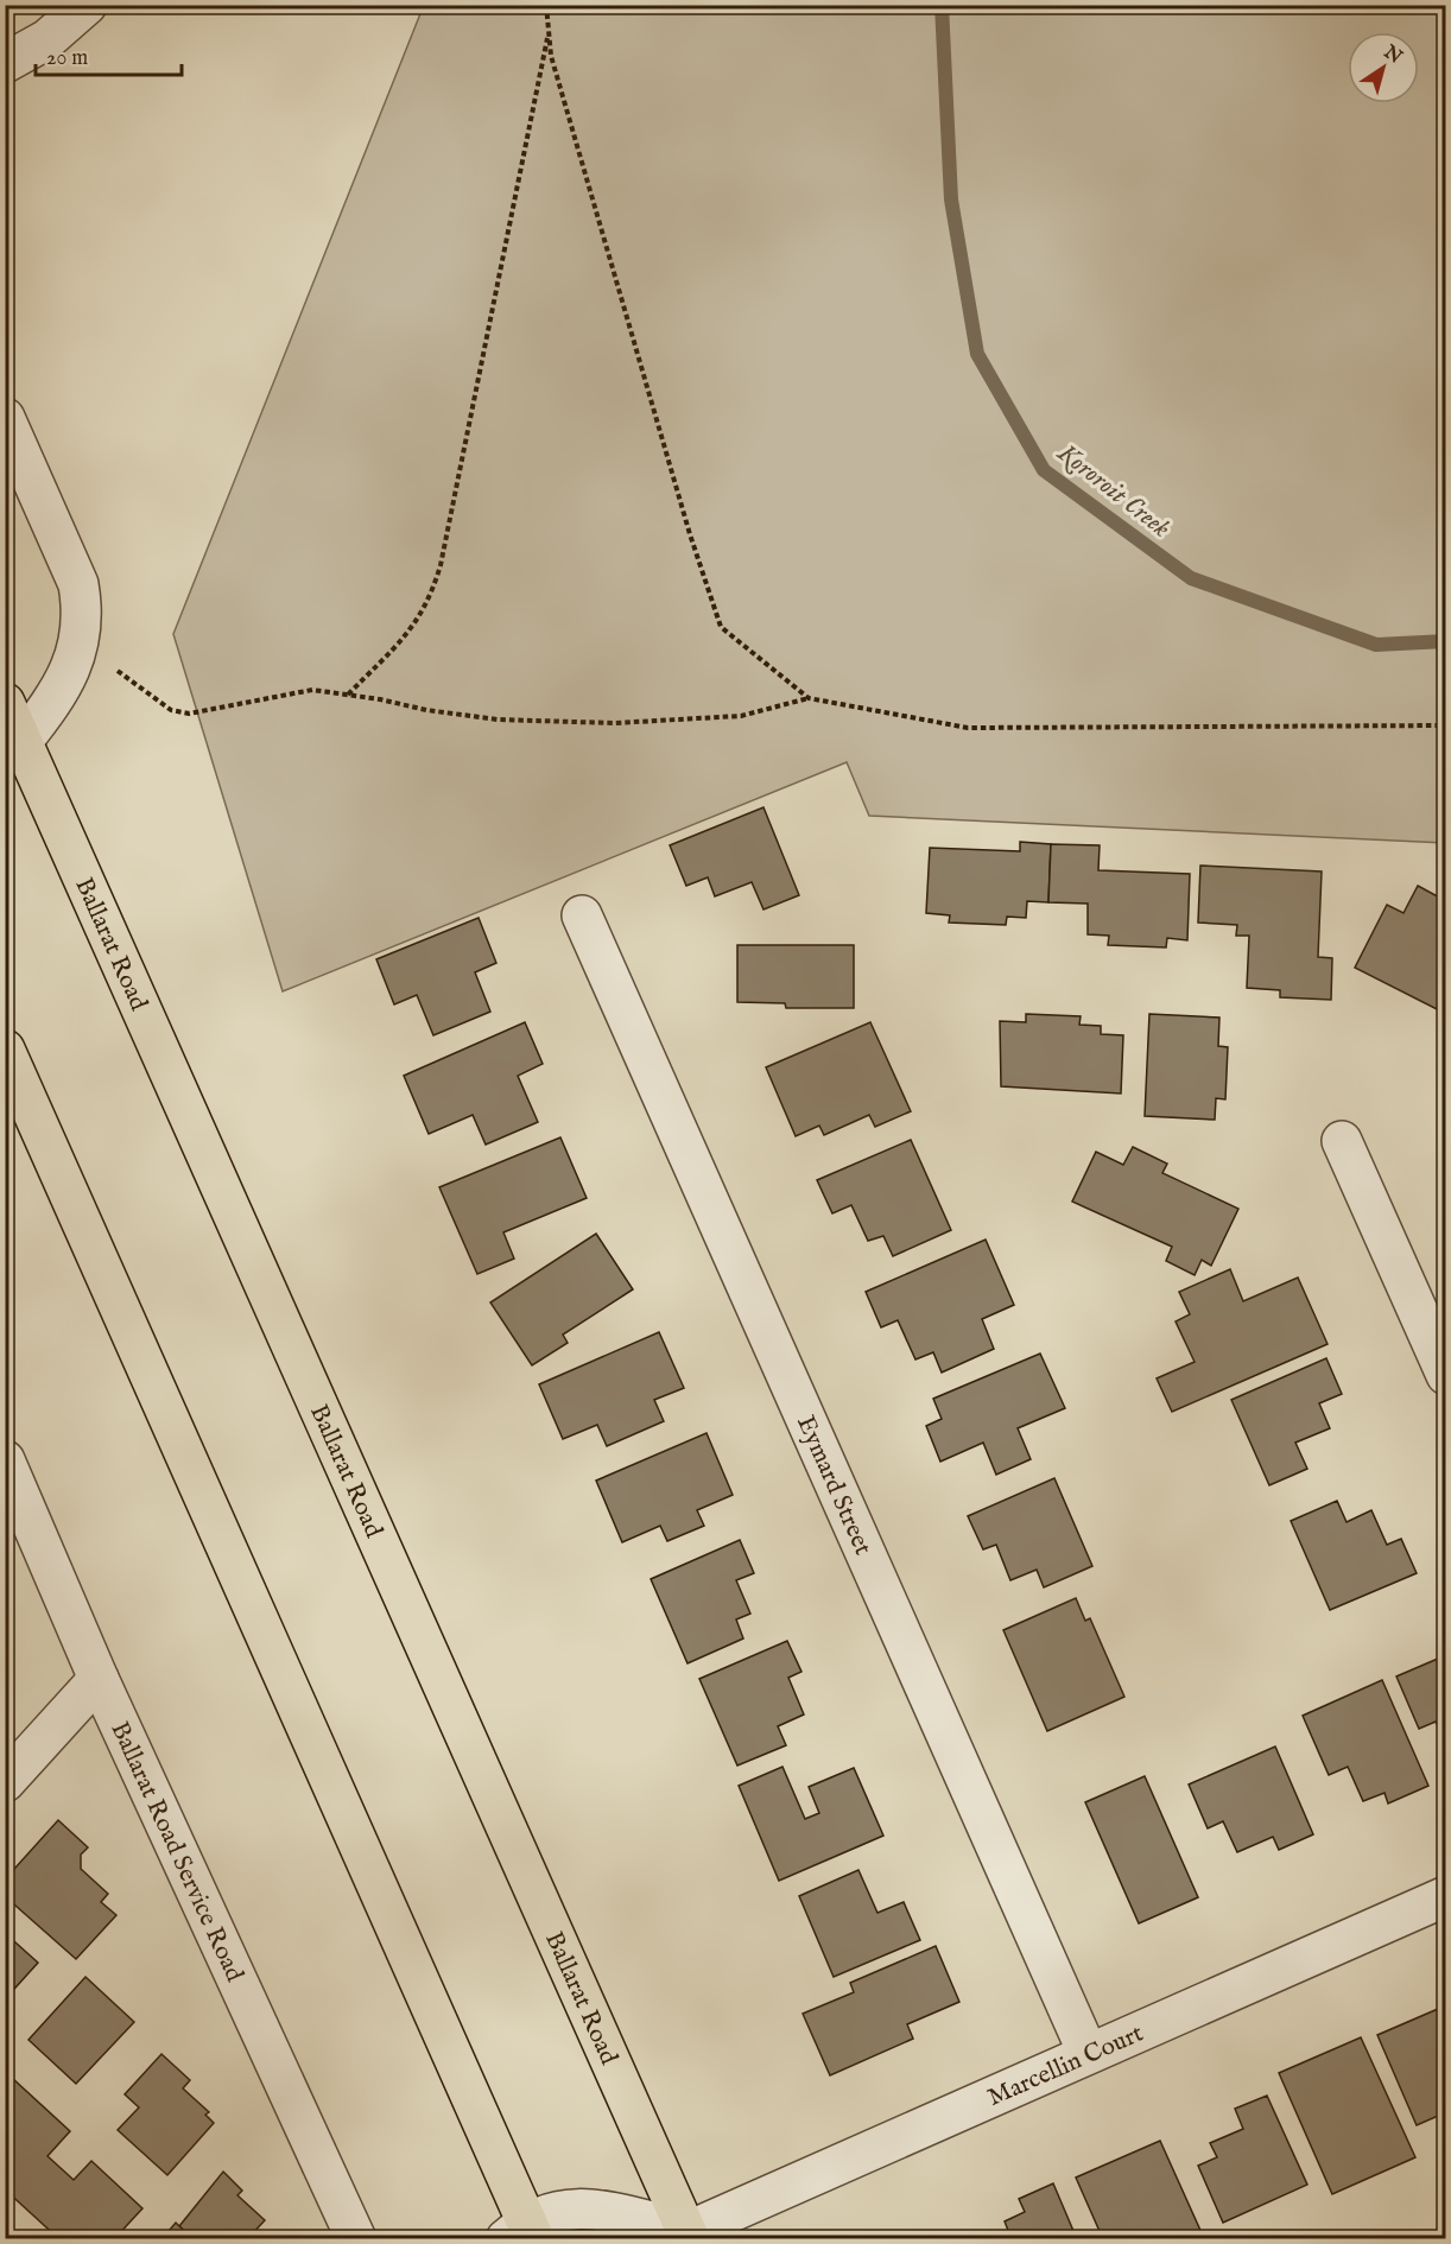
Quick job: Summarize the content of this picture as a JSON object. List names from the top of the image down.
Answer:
{
  "streets": {
    "highway": ["Ballarat Road"],
    "street": ["Eymard Street", "Ballarat Road Service Road", "Marcellin Court"]
  },
  "crossings": [
    ["Ballarat Road", "Marcellin Court"],
    ["Eymard Street", "Marcellin Court"]
  ],
  "water": ["Kororoit Creek"],
  "scale_bar": "20 m",
  "north": "top right"
}
